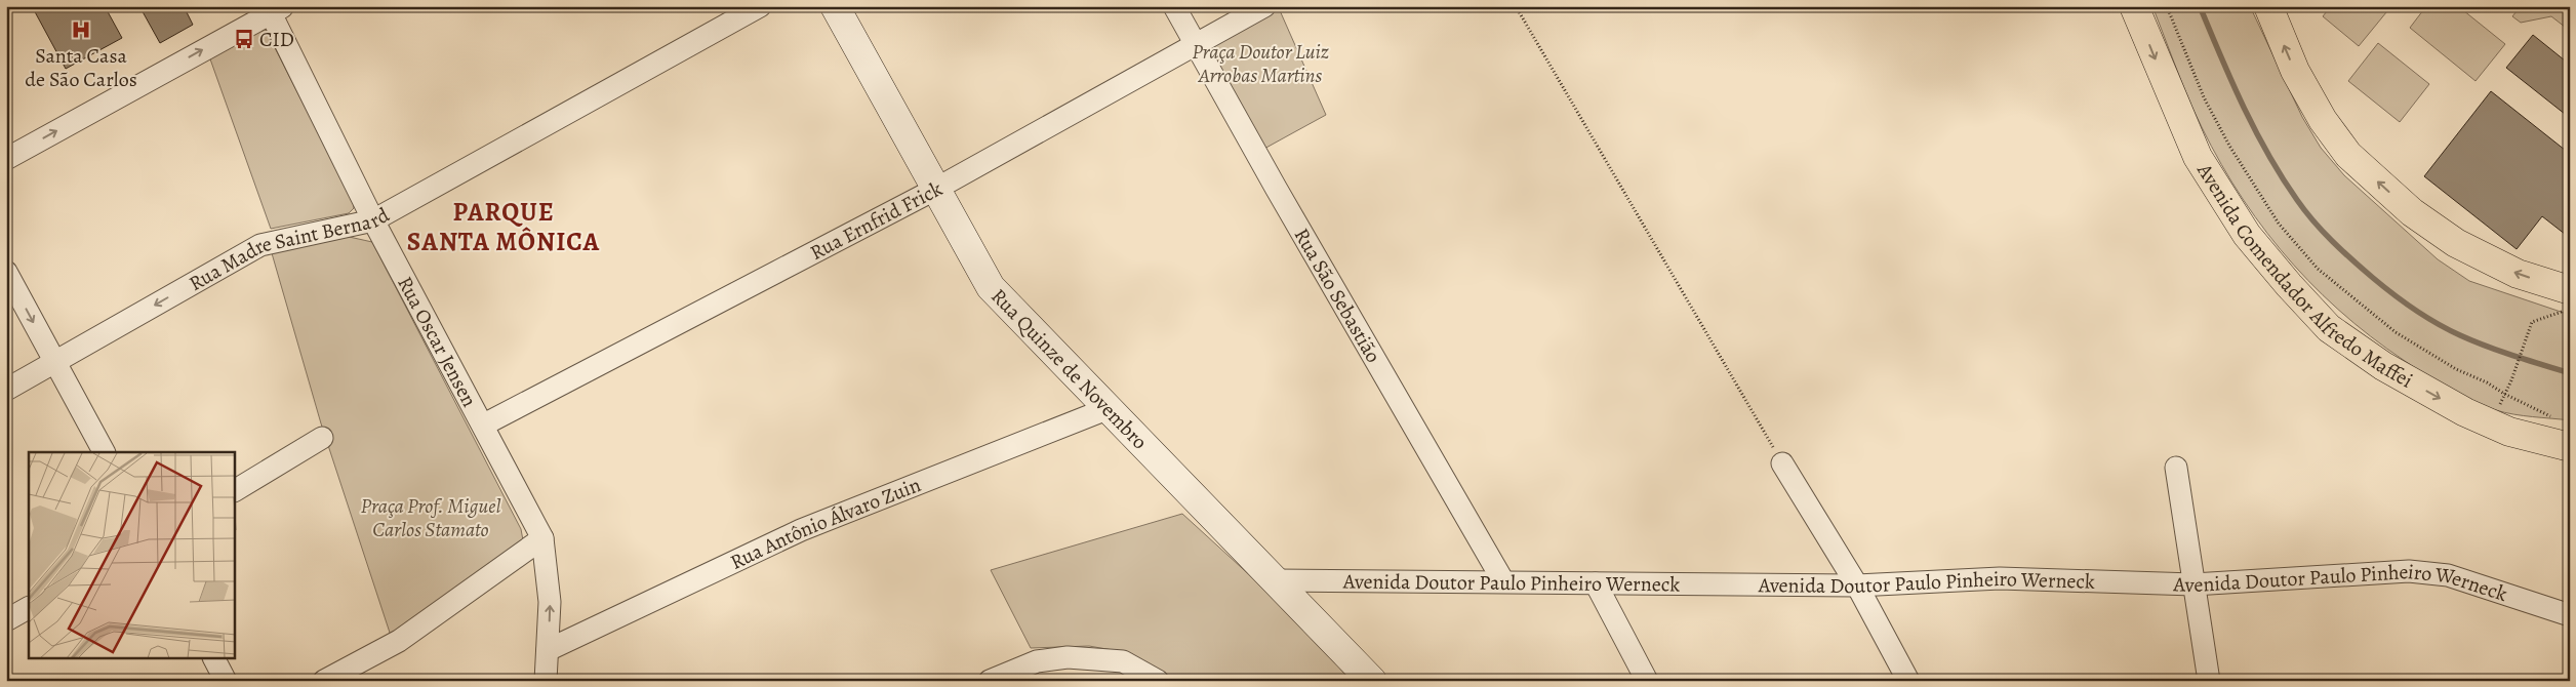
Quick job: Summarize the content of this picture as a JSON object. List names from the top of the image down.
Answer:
{
  "streets": {
    "main road": ["Avenida Comendador Alfredo Maffei", "Rua Quinze de Novembro"],
    "street": [
      "Rua Ernfrid Frick",
      "Rua Madre Saint Bernard",
      "Rua São Sebastião",
      "Rua Oscar Jensen",
      "Rua Antônio Álvaro Zuin",
      "Avenida Doutor Paulo Pinheiro Werneck"
    ]
  },
  "crossings": [
    ["Rua Ernfrid Frick", "Rua São Sebastião"],
    ["Rua Ernfrid Frick", "Rua Oscar Jensen"],
    ["Rua Ernfrid Frick", "Rua Quinze de Novembro"],
    ["Rua Madre Saint Bernard", "Rua Oscar Jensen"],
    ["Rua São Sebastião", "Avenida Doutor Paulo Pinheiro Werneck"],
    ["Rua Oscar Jensen", "Rua Antônio Álvaro Zuin"],
    ["Rua Quinze de Novembro", "Rua Antônio Álvaro Zuin"],
    ["Rua Quinze de Novembro", "Avenida Doutor Paulo Pinheiro Werneck"]
  ],
  "one_way": ["Rua Madre Saint Bernard"],
  "districts": ["PARQUE SANTA MÔNICA"],
  "parks": ["Praça Doutor Luiz Arrobas Martins", "Praça Prof. Miguel Carlos Stamato"],
  "places": {
    "hospital": ["Santa Casa de São Carlos"],
    "bus stop": ["CID"]
  }
}
